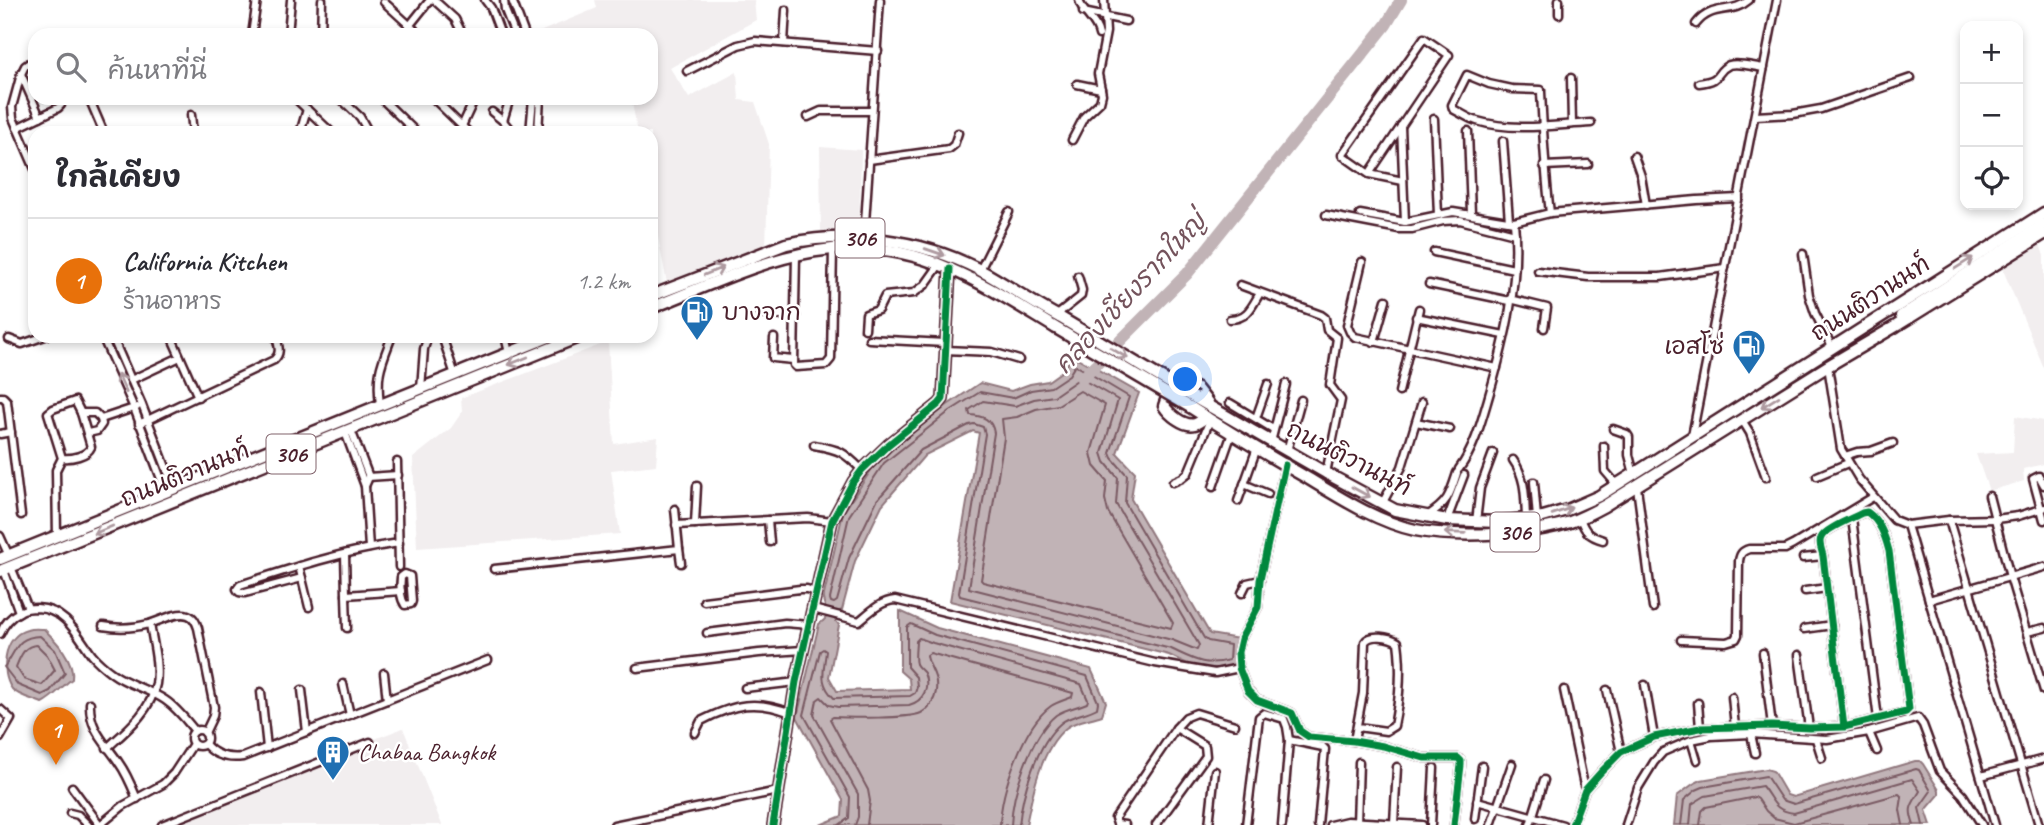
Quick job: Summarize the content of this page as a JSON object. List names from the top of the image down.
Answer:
{
  "streets": {
    "main road": ["306", "ถนนติวานนท์"]
  },
  "crossings": [
    ["306", "ถนนติวานนท์"]
  ],
  "water": ["คลองเชียงรากใหญ่"],
  "places": {
    "fuel station": ["บางจาก", "เอสโซ่"],
    "building": ["Chabaa Bangkok"]
  },
  "page": {
    "map_buttons": ["+", "−"],
    "search": "ค้นหาที่นี่",
    "heading": "ใกล้เคียง",
    "list": [
      {
        "mark": "1",
        "name": "California Kitchen",
        "note": "ร้านอาหาร",
        "value": "1.2 km"
      }
    ],
    "pins": "1"
  }
}
